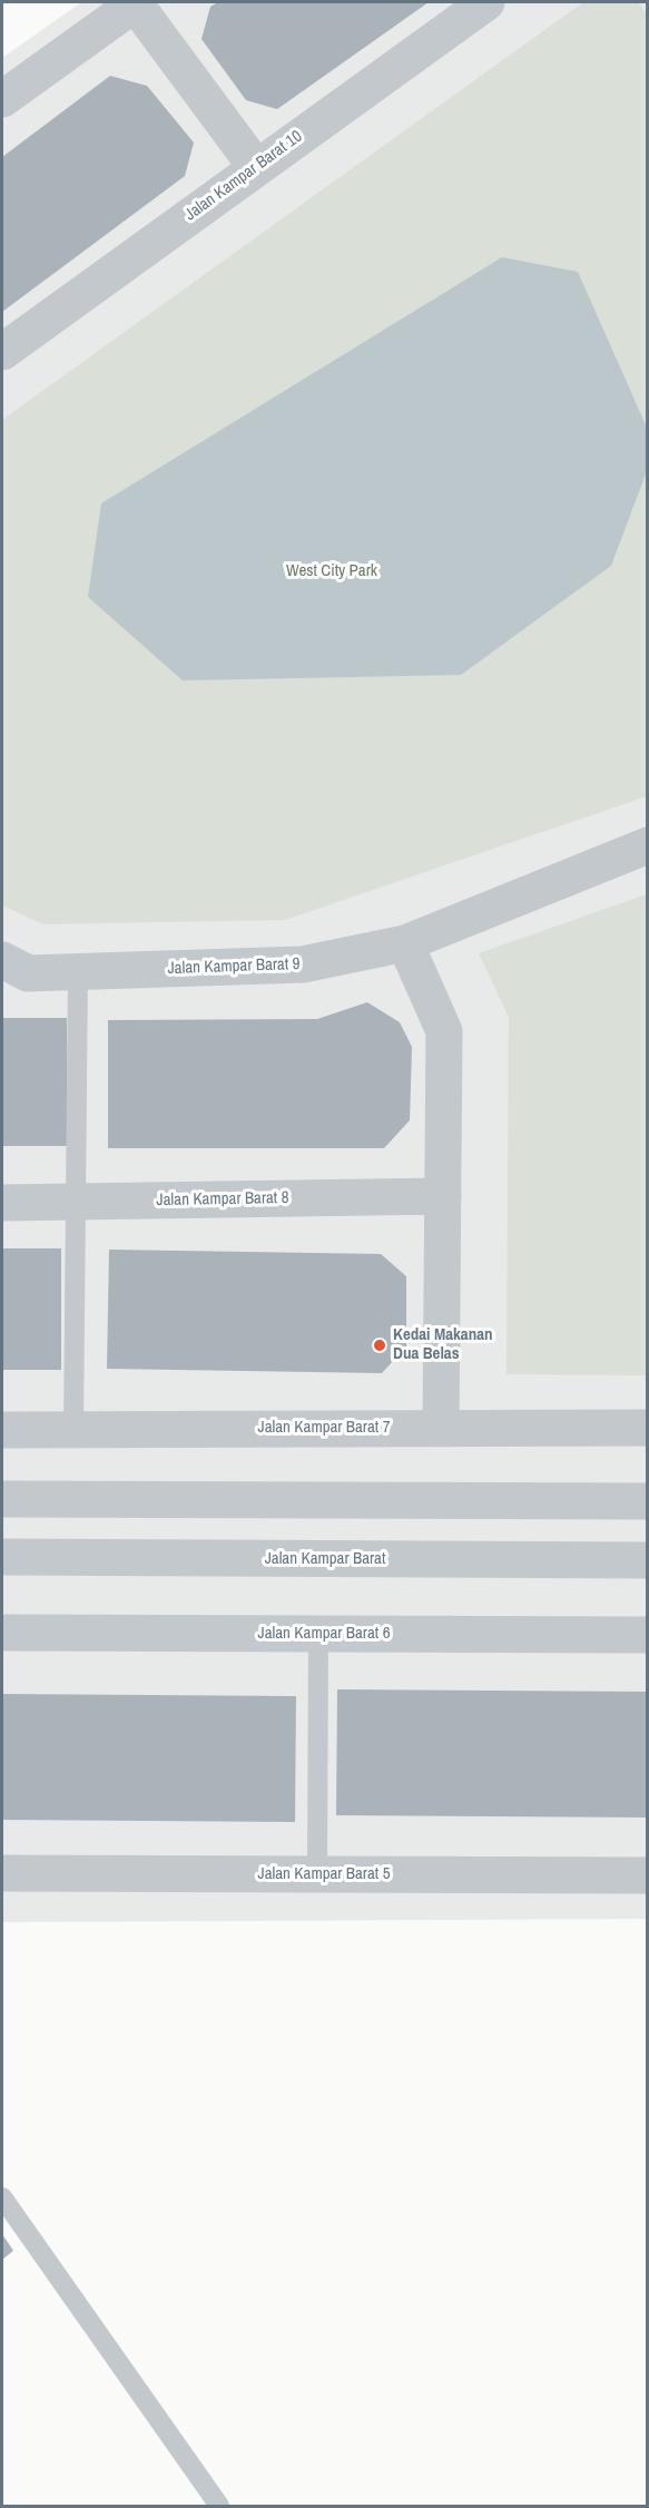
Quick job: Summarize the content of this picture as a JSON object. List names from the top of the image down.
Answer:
{
  "streets": {
    "street": [
      "Jalan Kampar Barat 10",
      "Jalan Kampar Barat 9",
      "Jalan Kampar Barat 8",
      "Jalan Kampar Barat 7",
      "Jalan Kampar Barat",
      "Jalan Kampar Barat 6",
      "Jalan Kampar Barat 5"
    ]
  },
  "parks": ["West City Park"],
  "places": ["Kedai Makanan Dua Belas"]
}
